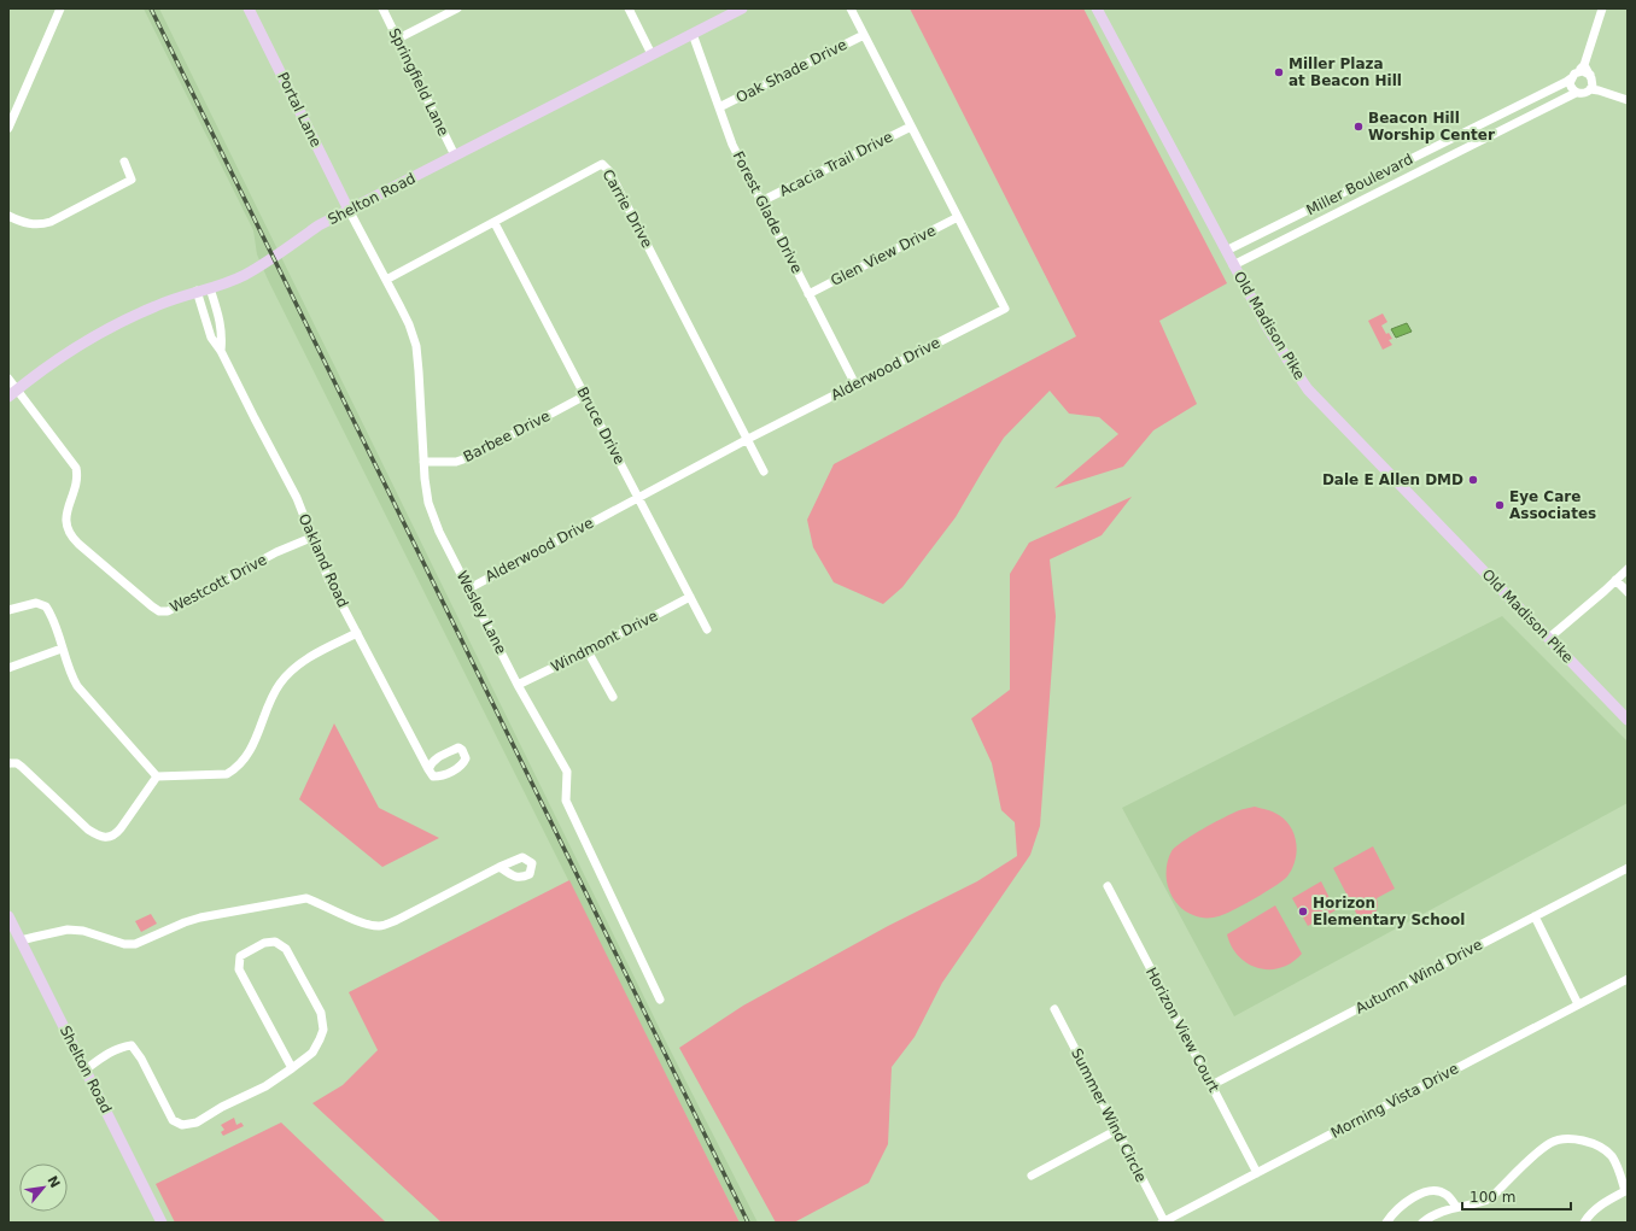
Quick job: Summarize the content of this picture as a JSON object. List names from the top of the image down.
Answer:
{
  "streets": {
    "street": [
      "Oak Shade Drive",
      "Springfield Lane",
      "Portal Lane",
      "Acacia Trail Drive",
      "Miller Boulevard",
      "Shelton Road",
      "Carrie Drive",
      "Forest Glade Drive",
      "Glen View Drive",
      "Old Madison Pike",
      "Alderwood Drive",
      "Bruce Drive",
      "Barbee Drive",
      "Oakland Road",
      "Westcott Drive",
      "Wesley Lane",
      "Windmont Drive",
      "Autumn Wind Drive",
      "Horizon View Court",
      "Morning Vista Drive",
      "Summer Wind Circle"
    ]
  },
  "crossings": [
    ["Oak Shade Drive", "Forest Glade Drive"],
    ["Oak Shade Drive", "Alderwood Drive"],
    ["Springfield Lane", "Shelton Road"],
    ["Portal Lane", "Shelton Road"],
    ["Portal Lane", "Wesley Lane"],
    ["Acacia Trail Drive", "Forest Glade Drive"],
    ["Acacia Trail Drive", "Alderwood Drive"],
    ["Miller Boulevard", "Old Madison Pike"],
    ["Shelton Road", "Forest Glade Drive"],
    ["Shelton Road", "Oakland Road"],
    ["Shelton Road", "Westcott Drive"],
    ["Shelton Road", "Wesley Lane"],
    ["Carrie Drive", "Alderwood Drive"],
    ["Carrie Drive", "Bruce Drive"],
    ["Carrie Drive", "Wesley Lane"],
    ["Forest Glade Drive", "Glen View Drive"],
    ["Forest Glade Drive", "Alderwood Drive"],
    ["Glen View Drive", "Alderwood Drive"],
    ["Alderwood Drive", "Bruce Drive"],
    ["Alderwood Drive", "Wesley Lane"],
    ["Bruce Drive", "Barbee Drive"],
    ["Bruce Drive", "Windmont Drive"],
    ["Barbee Drive", "Wesley Lane"],
    ["Oakland Road", "Westcott Drive"],
    ["Wesley Lane", "Windmont Drive"],
    ["Autumn Wind Drive", "Horizon View Court"],
    ["Horizon View Court", "Morning Vista Drive"],
    ["Morning Vista Drive", "Summer Wind Circle"]
  ],
  "places": [
    "Miller Plaza at Beacon Hill",
    "Beacon Hill Worship Center",
    "Dale E Allen DMD",
    "Eye Care Associates",
    "Horizon Elementary School"
  ],
  "scale_bar": "100 m",
  "north": "top right"
}
